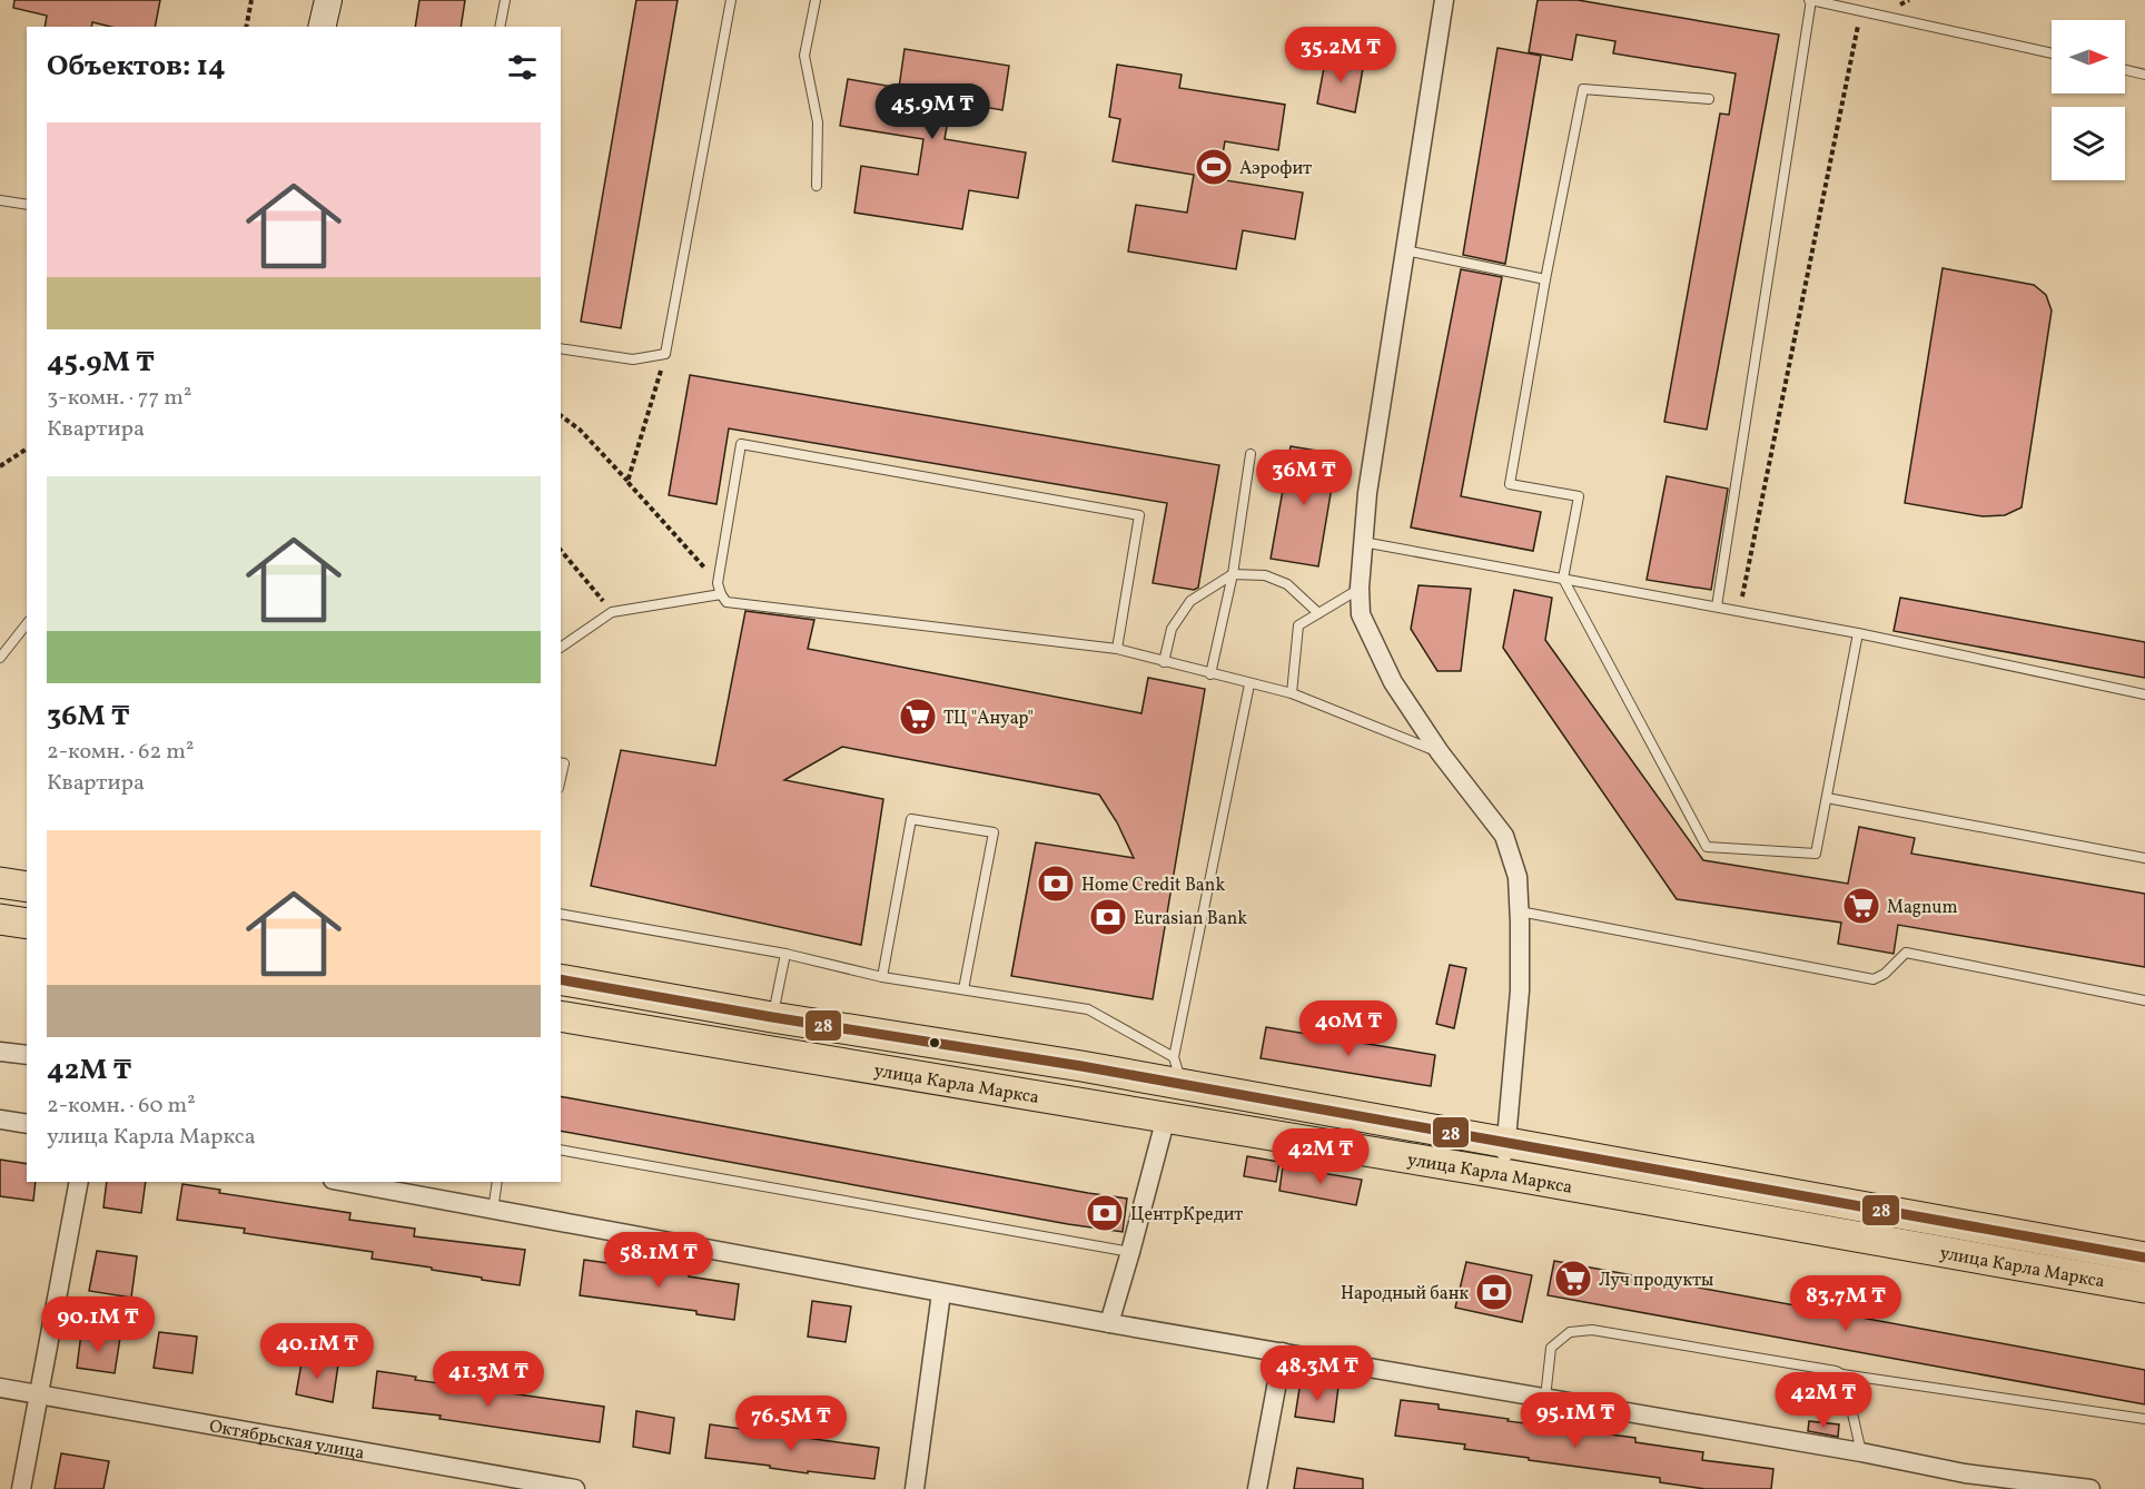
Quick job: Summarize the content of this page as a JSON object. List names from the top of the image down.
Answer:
{
  "streets": {
    "main road": ["улица Карла Маркса"],
    "street": ["Октябрьская улица"]
  },
  "places": {
    "sports": ["Аэрофит"],
    "supermarket": ["ТЦ \"Ануар\"", "Magnum", "Луч продукты"],
    "bank": [
      "Home Credit Bank",
      "Eurasian Bank",
      "ЦентрКредит",
      "Народный банк"
    ]
  },
  "lines": ["transit line 28"],
  "north": "right",
  "page": {
    "price": [
      "35.2M ₸",
      "45.9M ₸",
      "36M ₸",
      "40M ₸",
      "42M ₸",
      "58.1M ₸",
      "83.7M ₸",
      "90.1M ₸",
      "40.1M ₸",
      "48.3M ₸",
      "41.3M ₸",
      "42M ₸",
      "95.1M ₸",
      "76.5M ₸"
    ],
    "heading": "Объектов: 14",
    "list": [
      {
        "name": "45.9M ₸",
        "note": "3-комн. · 77 m² · Квартира"
      },
      {
        "name": "36M ₸",
        "note": "2-комн. · 62 m² · Квартира"
      },
      {
        "name": "42M ₸",
        "note": "2-комн. · 60 m² · улица Карла Маркса"
      }
    ]
  }
}
